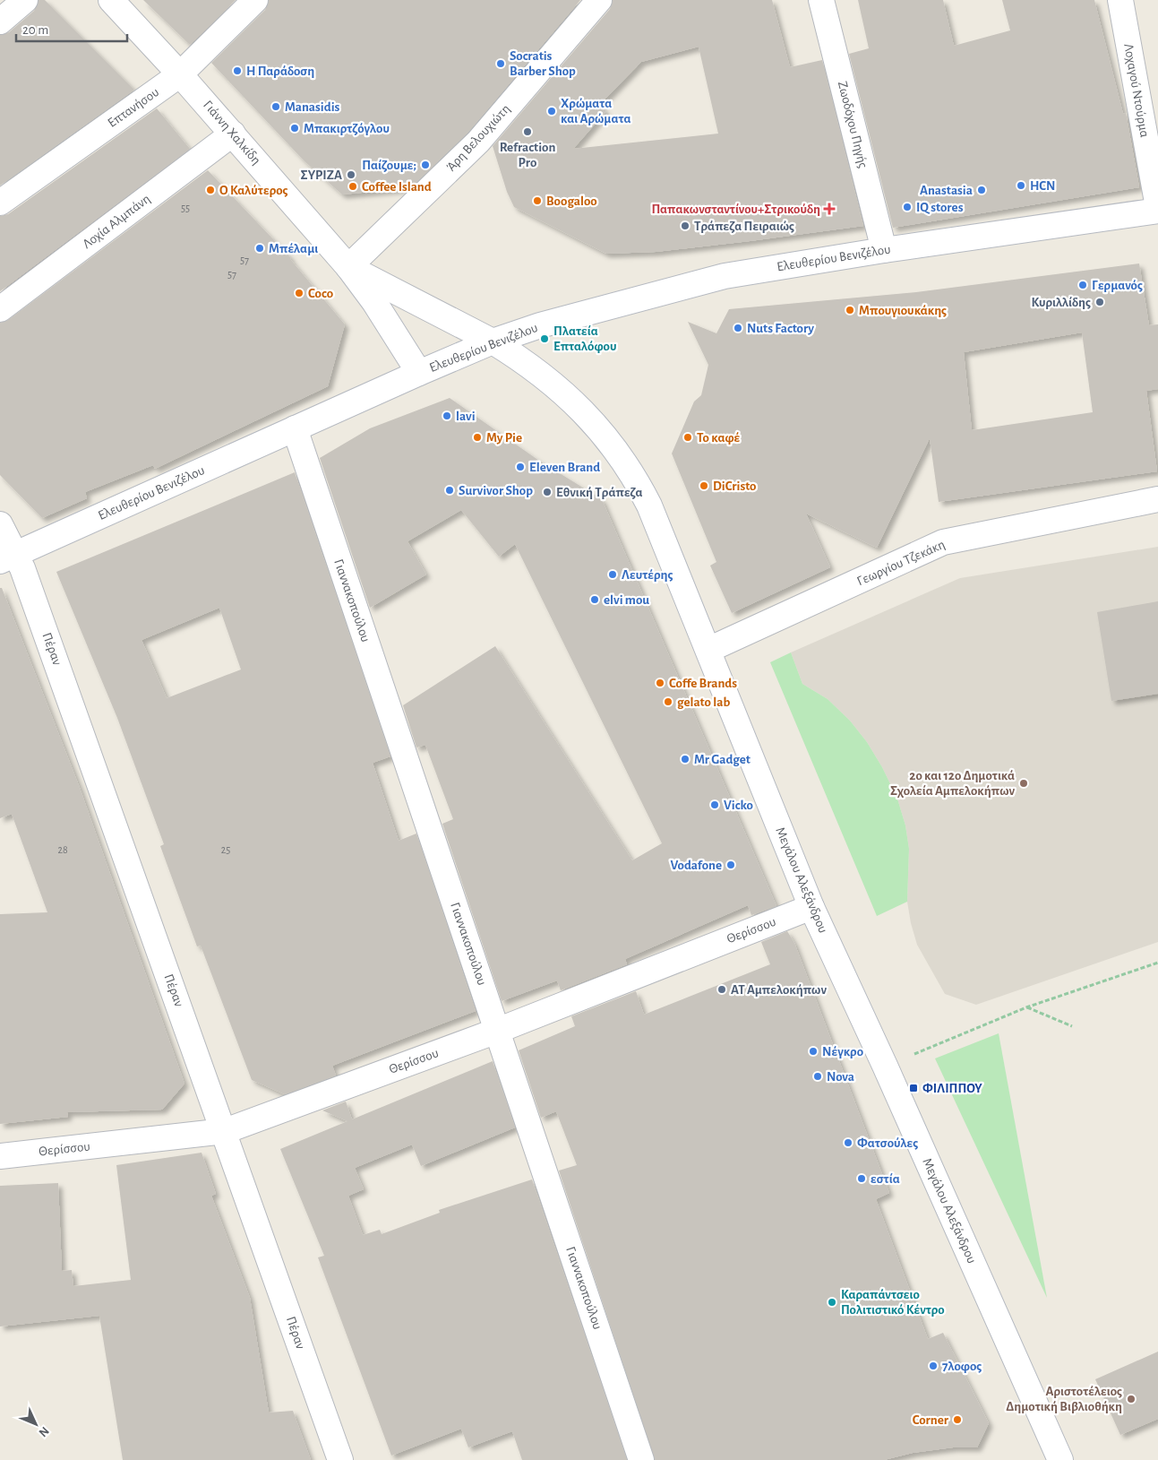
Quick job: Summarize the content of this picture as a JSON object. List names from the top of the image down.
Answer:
{
  "streets": {
    "street": [
      "Λοχαγού Ντούρμα",
      "Επτανήσου",
      "Ζωοδόχου Πηγής",
      "Γιάννη Χαλκίδη",
      "Άρη Βελουχιώτη",
      "Λοχία Αλμπάνη",
      "Ελευθερίου Βενιζέλου",
      "Γεωργίου Τζεκάκη",
      "Γιαννακοπούλου",
      "Πέραν",
      "Μεγάλου Αλεξάνδρου",
      "Θερίσσου"
    ]
  },
  "crossings": [
    ["Λοχαγού Ντούρμα", "Ελευθερίου Βενιζέλου"],
    ["Επτανήσου", "Γιάννη Χαλκίδη"],
    ["Ζωοδόχου Πηγής", "Ελευθερίου Βενιζέλου"],
    ["Γιάννη Χαλκίδη", "Άρη Βελουχιώτη"],
    ["Γιάννη Χαλκίδη", "Λοχία Αλμπάνη"],
    ["Γιάννη Χαλκίδη", "Ελευθερίου Βενιζέλου"],
    ["Γιάννη Χαλκίδη", "Μεγάλου Αλεξάνδρου"],
    ["Ελευθερίου Βενιζέλου", "Γιαννακοπούλου"],
    ["Ελευθερίου Βενιζέλου", "Πέραν"],
    ["Ελευθερίου Βενιζέλου", "Μεγάλου Αλεξάνδρου"],
    ["Γεωργίου Τζεκάκη", "Μεγάλου Αλεξάνδρου"],
    ["Γιαννακοπούλου", "Θερίσσου"],
    ["Πέραν", "Θερίσσου"],
    ["Μεγάλου Αλεξάνδρου", "Θερίσσου"]
  ],
  "places": {
    "other": [
      "Socratis Barber Shop",
      "Η Παράδοση",
      "Manasidis",
      "Χρώματα και Αρώματα",
      "Μπακιρτζόγλου",
      "Refraction Pro",
      "Παίζουμε;",
      "ΣΥΡΙΖΑ",
      "HCN",
      "Coffee Island",
      "Ο Καλύτερος",
      "Anastasia",
      "Boogaloo",
      "IQ stores",
      "Τράπεζα Πειραιώς",
      "Μπέλαμι",
      "Γερμανός",
      "Coco",
      "Κυριλλίδης",
      "Μπουγιουκάκης",
      "Nuts Factory",
      "Πλατεία Επταλόφου",
      "lavi",
      "My Pie",
      "Το καφέ",
      "Eleven Brand",
      "DiCristo",
      "Survivor Shop",
      "Εθνική Τράπεζα",
      "Λευτέρης",
      "elvi mou",
      "Coffe Brands",
      "gelato lab",
      "Mr Gadget",
      "2ο και 12ο Δημοτικά Σχολεία Αμπελοκήπων",
      "Vicko",
      "Vodafone",
      "ΑΤ Αμπελοκήπων",
      "Νέγκρο",
      "Nova",
      "Φατσούλες",
      "εστία",
      "Καραπάντσειο Πολιτιστικό Κέντρο",
      "7λοφος",
      "Αριστοτέλειος Δημοτική Βιβλιοθήκη",
      "Corner"
    ],
    "health": ["Παπακωνσταντίνου+Στρικούδη"],
    "transit": ["ΦΙΛΙΠΠΟΥ"]
  },
  "house_numbers": [
    "55",
    "57",
    "57",
    "28",
    "25"
  ],
  "scale_bar": "20 m",
  "north": "bottom right"
}
